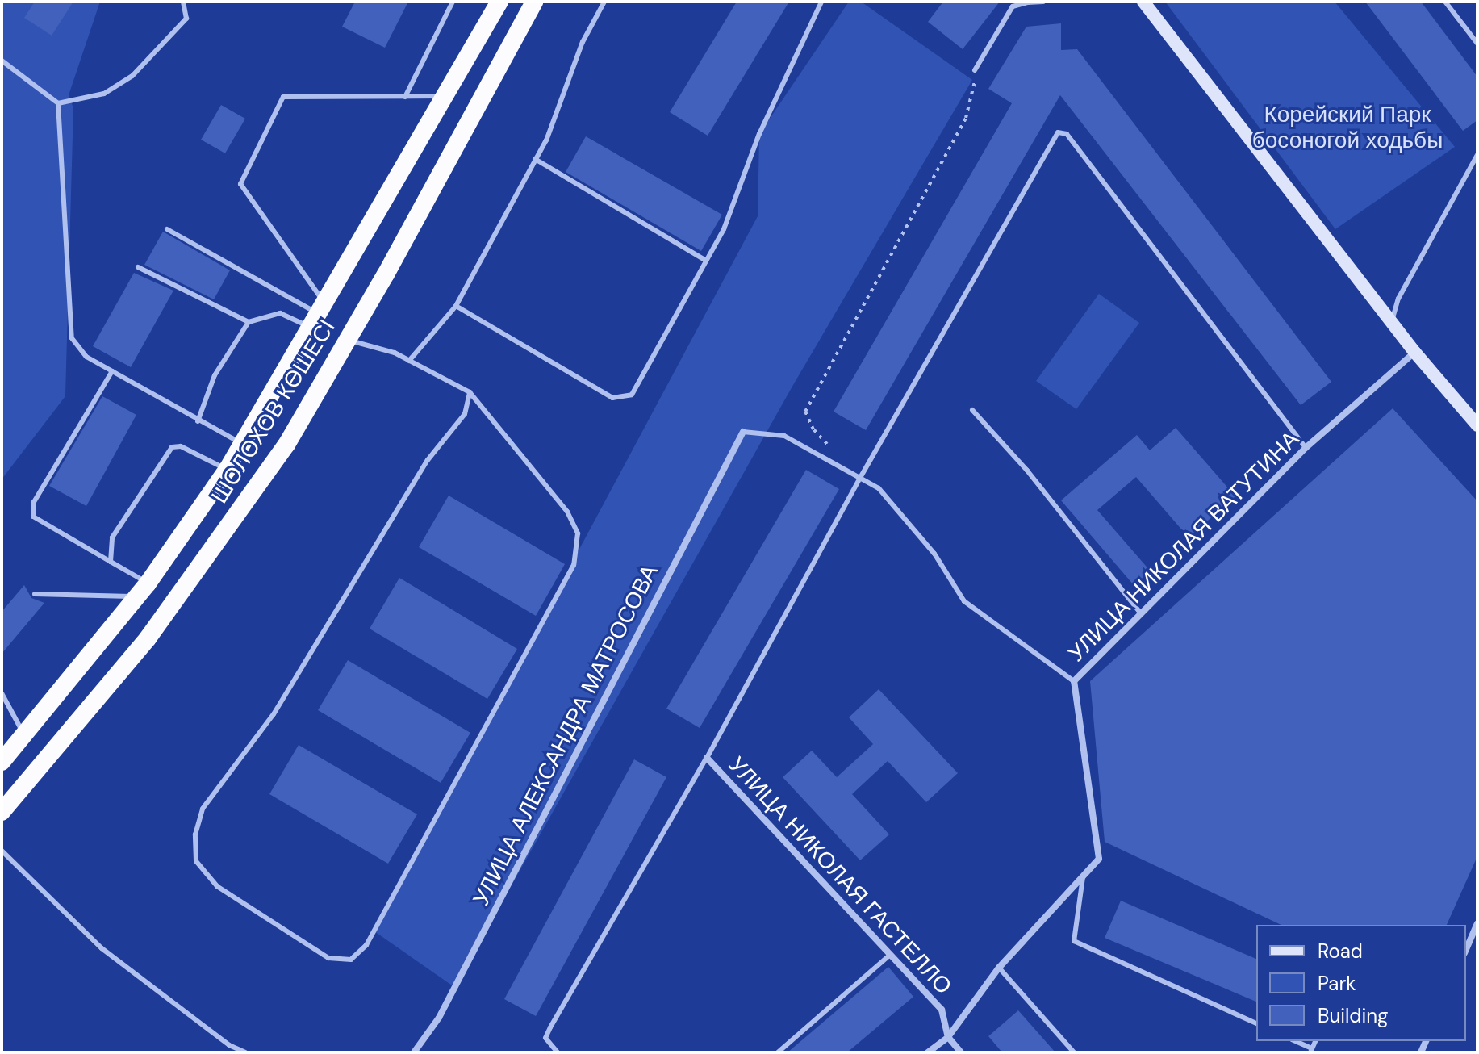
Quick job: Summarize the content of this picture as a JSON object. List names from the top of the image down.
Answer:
{
  "streets": {
    "highway": ["ШОЛОХОВ КӨШЕСІ"],
    "street": ["УЛИЦА НИКОЛАЯ ВАТУТИНА", "УЛИЦА АЛЕКСАНДРА МАТРОСОВА", "УЛИЦА НИКОЛАЯ ГАСТЕЛЛО"]
  },
  "crossings": [
    ["УЛИЦА НИКОЛАЯ ВАТУТИНА", "УЛИЦА НИКОЛАЯ ГАСТЕЛЛО"]
  ],
  "parks": ["Корейский Парк босоногой ходьбы"],
  "legend": ["Road", "Park", "Building"]
}
